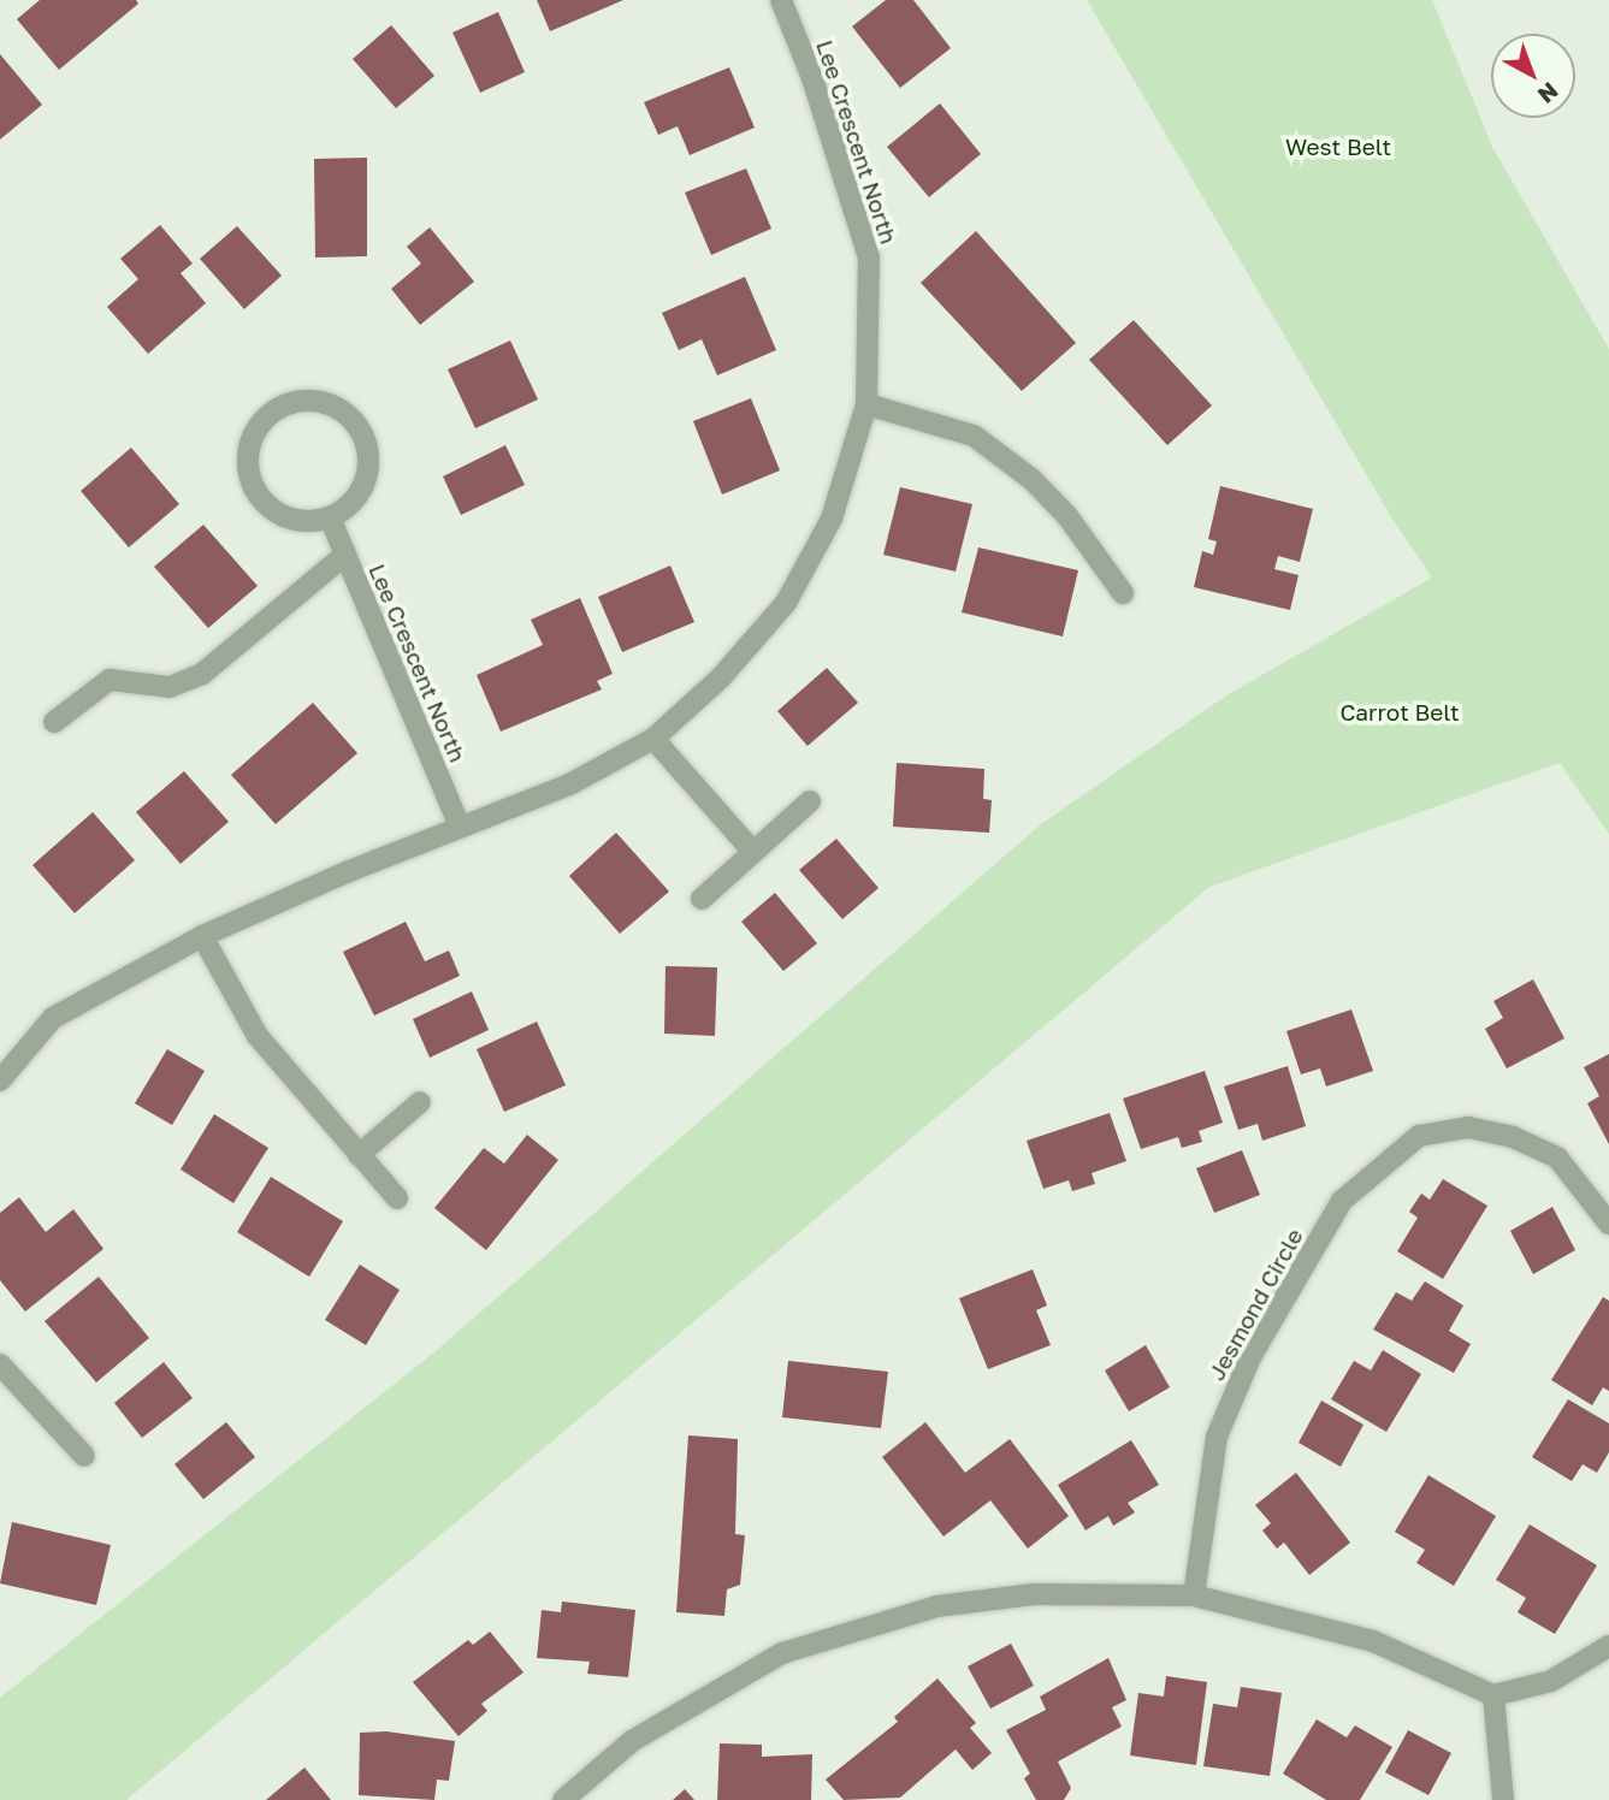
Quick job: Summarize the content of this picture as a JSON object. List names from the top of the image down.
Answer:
{
  "streets": {
    "street": ["Lee Crescent North", "Jesmond Circle"]
  },
  "parks": ["West Belt", "Carrot Belt"],
  "north": "bottom right"
}
